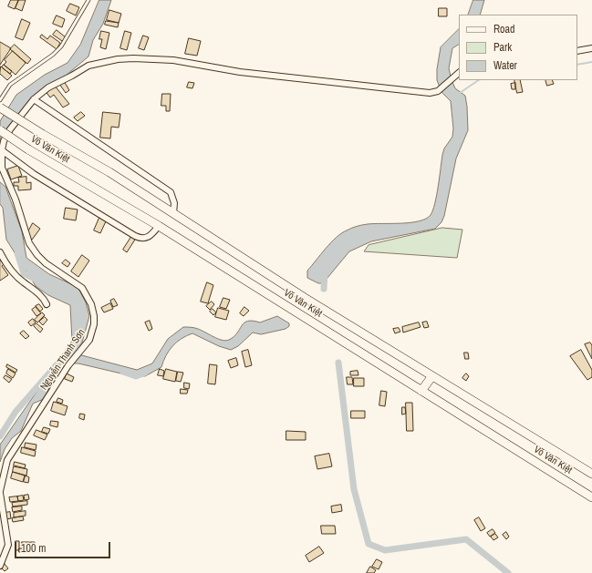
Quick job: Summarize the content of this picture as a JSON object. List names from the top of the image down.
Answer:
{
  "streets": {
    "main road": ["Võ Văn Kiệt"],
    "street": ["Nguyễn Thanh Sơn"]
  },
  "legend": ["Road", "Park", "Water"],
  "scale_bar": "100 m"
}
